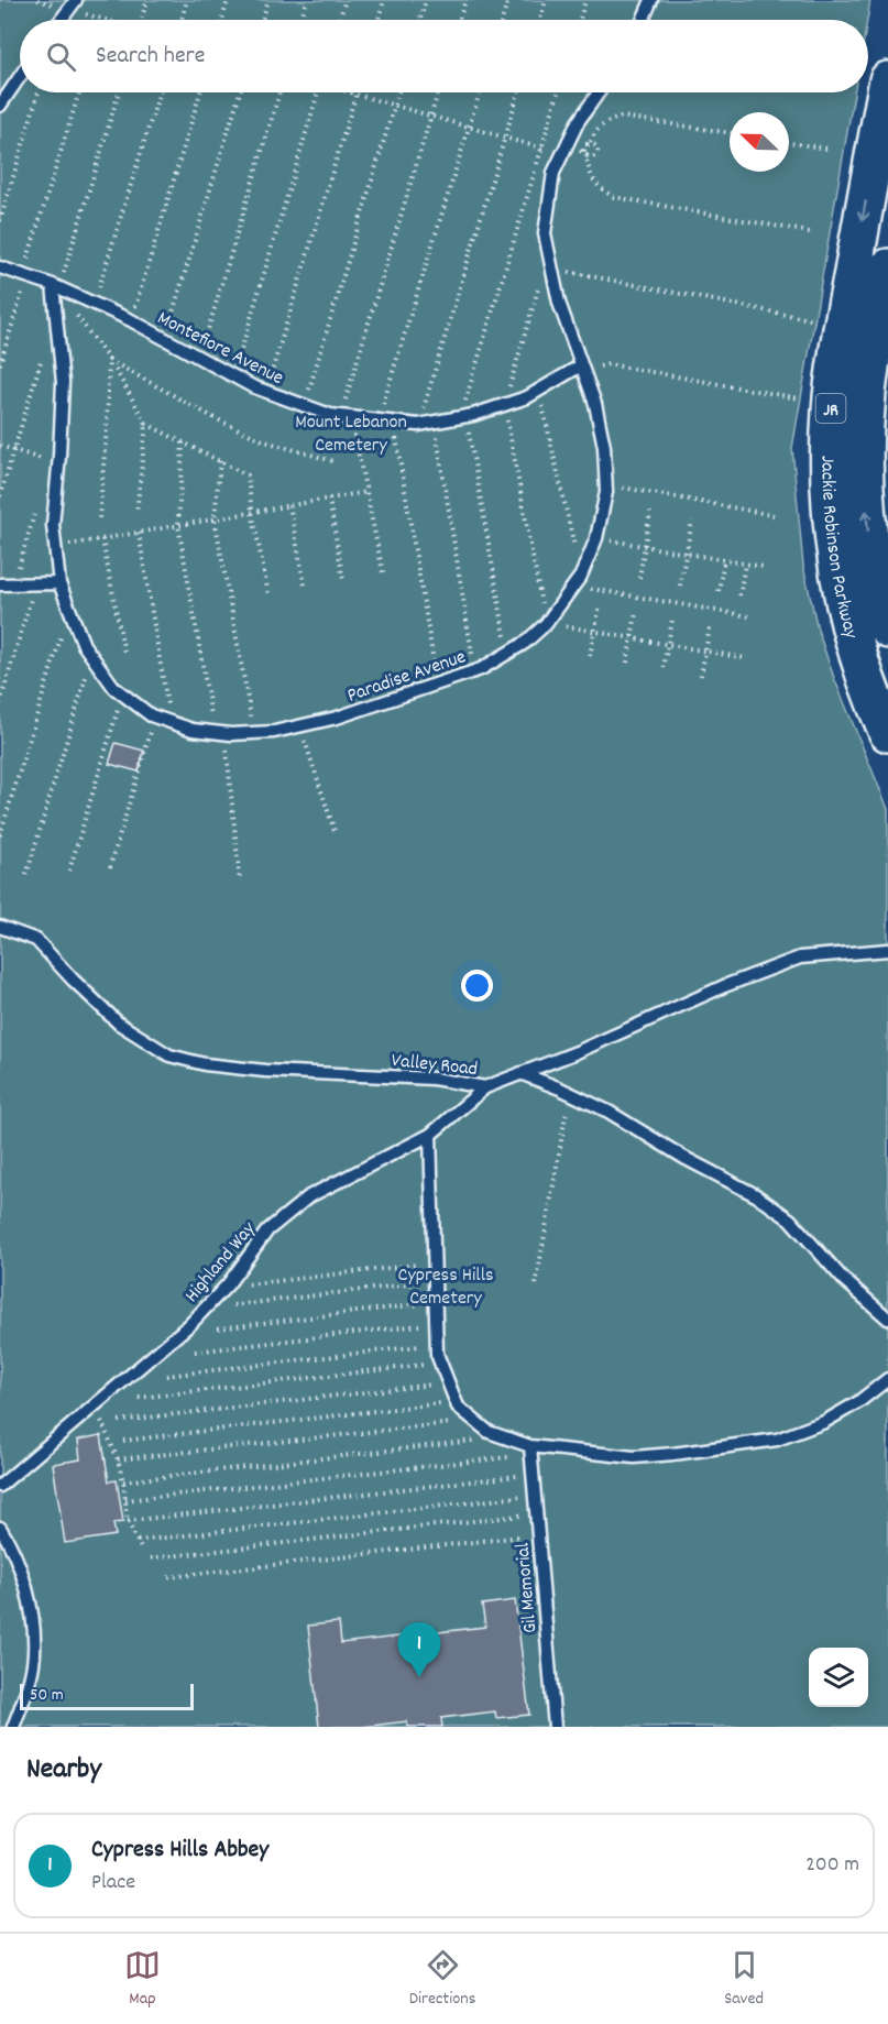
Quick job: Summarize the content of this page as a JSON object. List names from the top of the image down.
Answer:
{
  "streets": {
    "highway": ["JR", "Jackie Robinson Parkway"],
    "lane": [
      "Montefiore Avenue",
      "Paradise Avenue",
      "Valley Road",
      "Highland Way",
      "Gil Memorial"
    ]
  },
  "crossings": [
    ["Montefiore Avenue", "Paradise Avenue"],
    ["Valley Road", "Highland Way"]
  ],
  "parks": ["Mount Lebanon Cemetery", "Cypress Hills Cemetery"],
  "scale_bar": "50 m",
  "north": "top left",
  "page": {
    "search": "Search here",
    "pins": "1",
    "scale": "50 m",
    "heading": "Nearby",
    "list": [
      {
        "mark": "1",
        "name": "Cypress Hills Abbey",
        "note": "Place",
        "value": "200 m"
      }
    ],
    "nav": ["Map", "Directions", "Saved"]
  }
}
